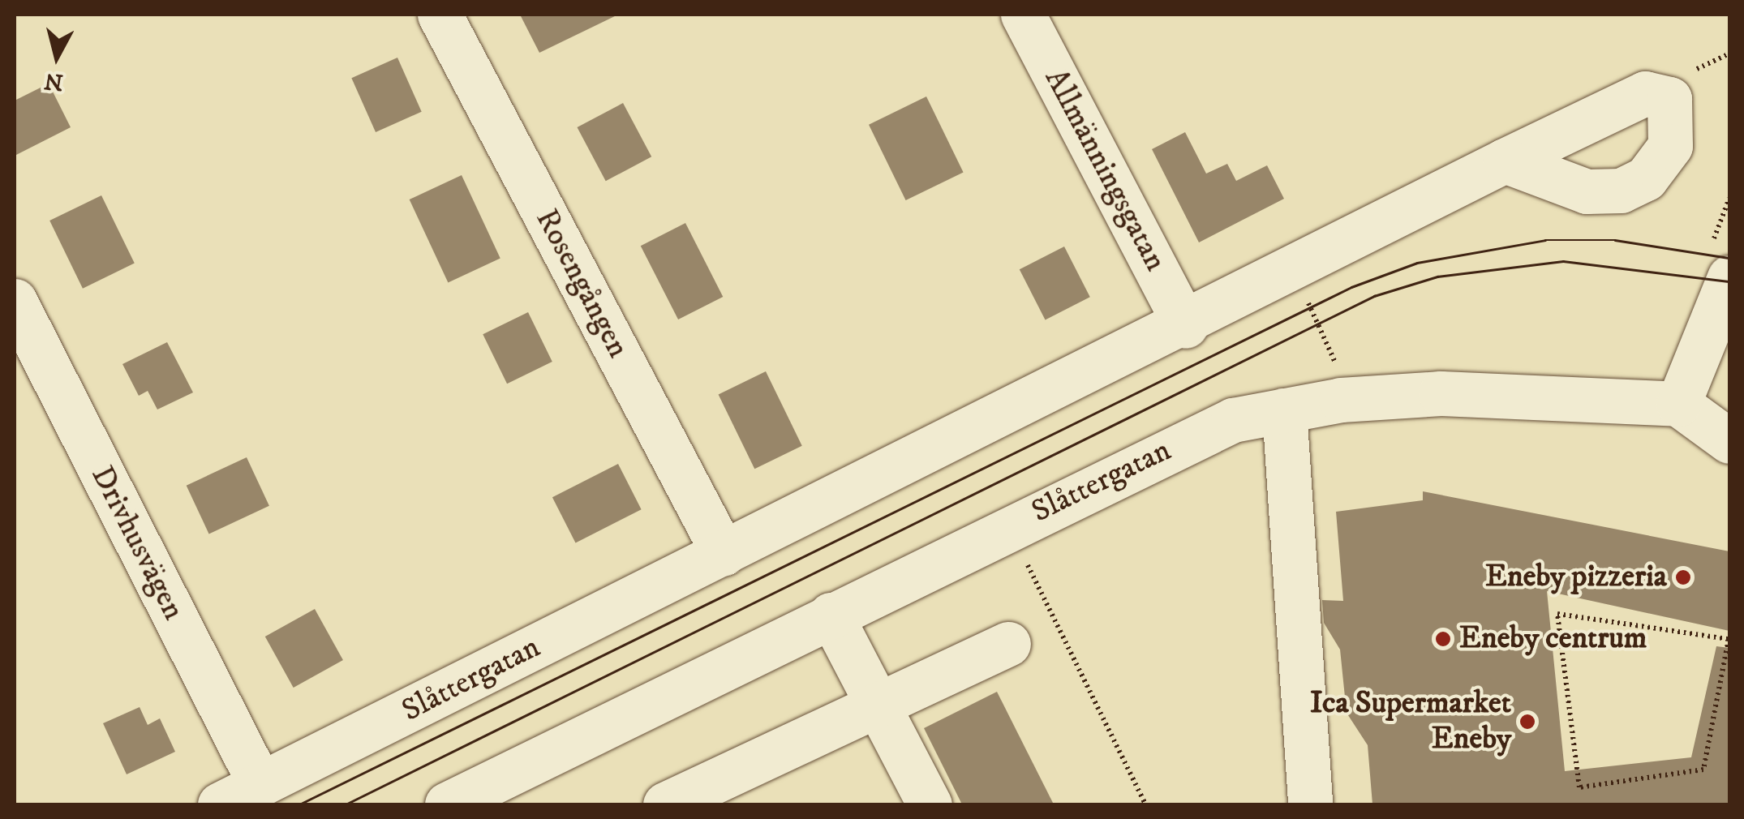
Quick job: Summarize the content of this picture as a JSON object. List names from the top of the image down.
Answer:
{
  "streets": {
    "street": [
      "Allmänningsgatan",
      "Rosengången",
      "Slåttergatan",
      "Drivhusvägen"
    ]
  },
  "crossings": [
    ["Allmänningsgatan", "Slåttergatan"],
    ["Rosengången", "Slåttergatan"],
    ["Slåttergatan", "Drivhusvägen"]
  ],
  "places": ["Eneby pizzeria", "Eneby centrum", "Ica Supermarket Eneby"],
  "north": "bottom"
}
